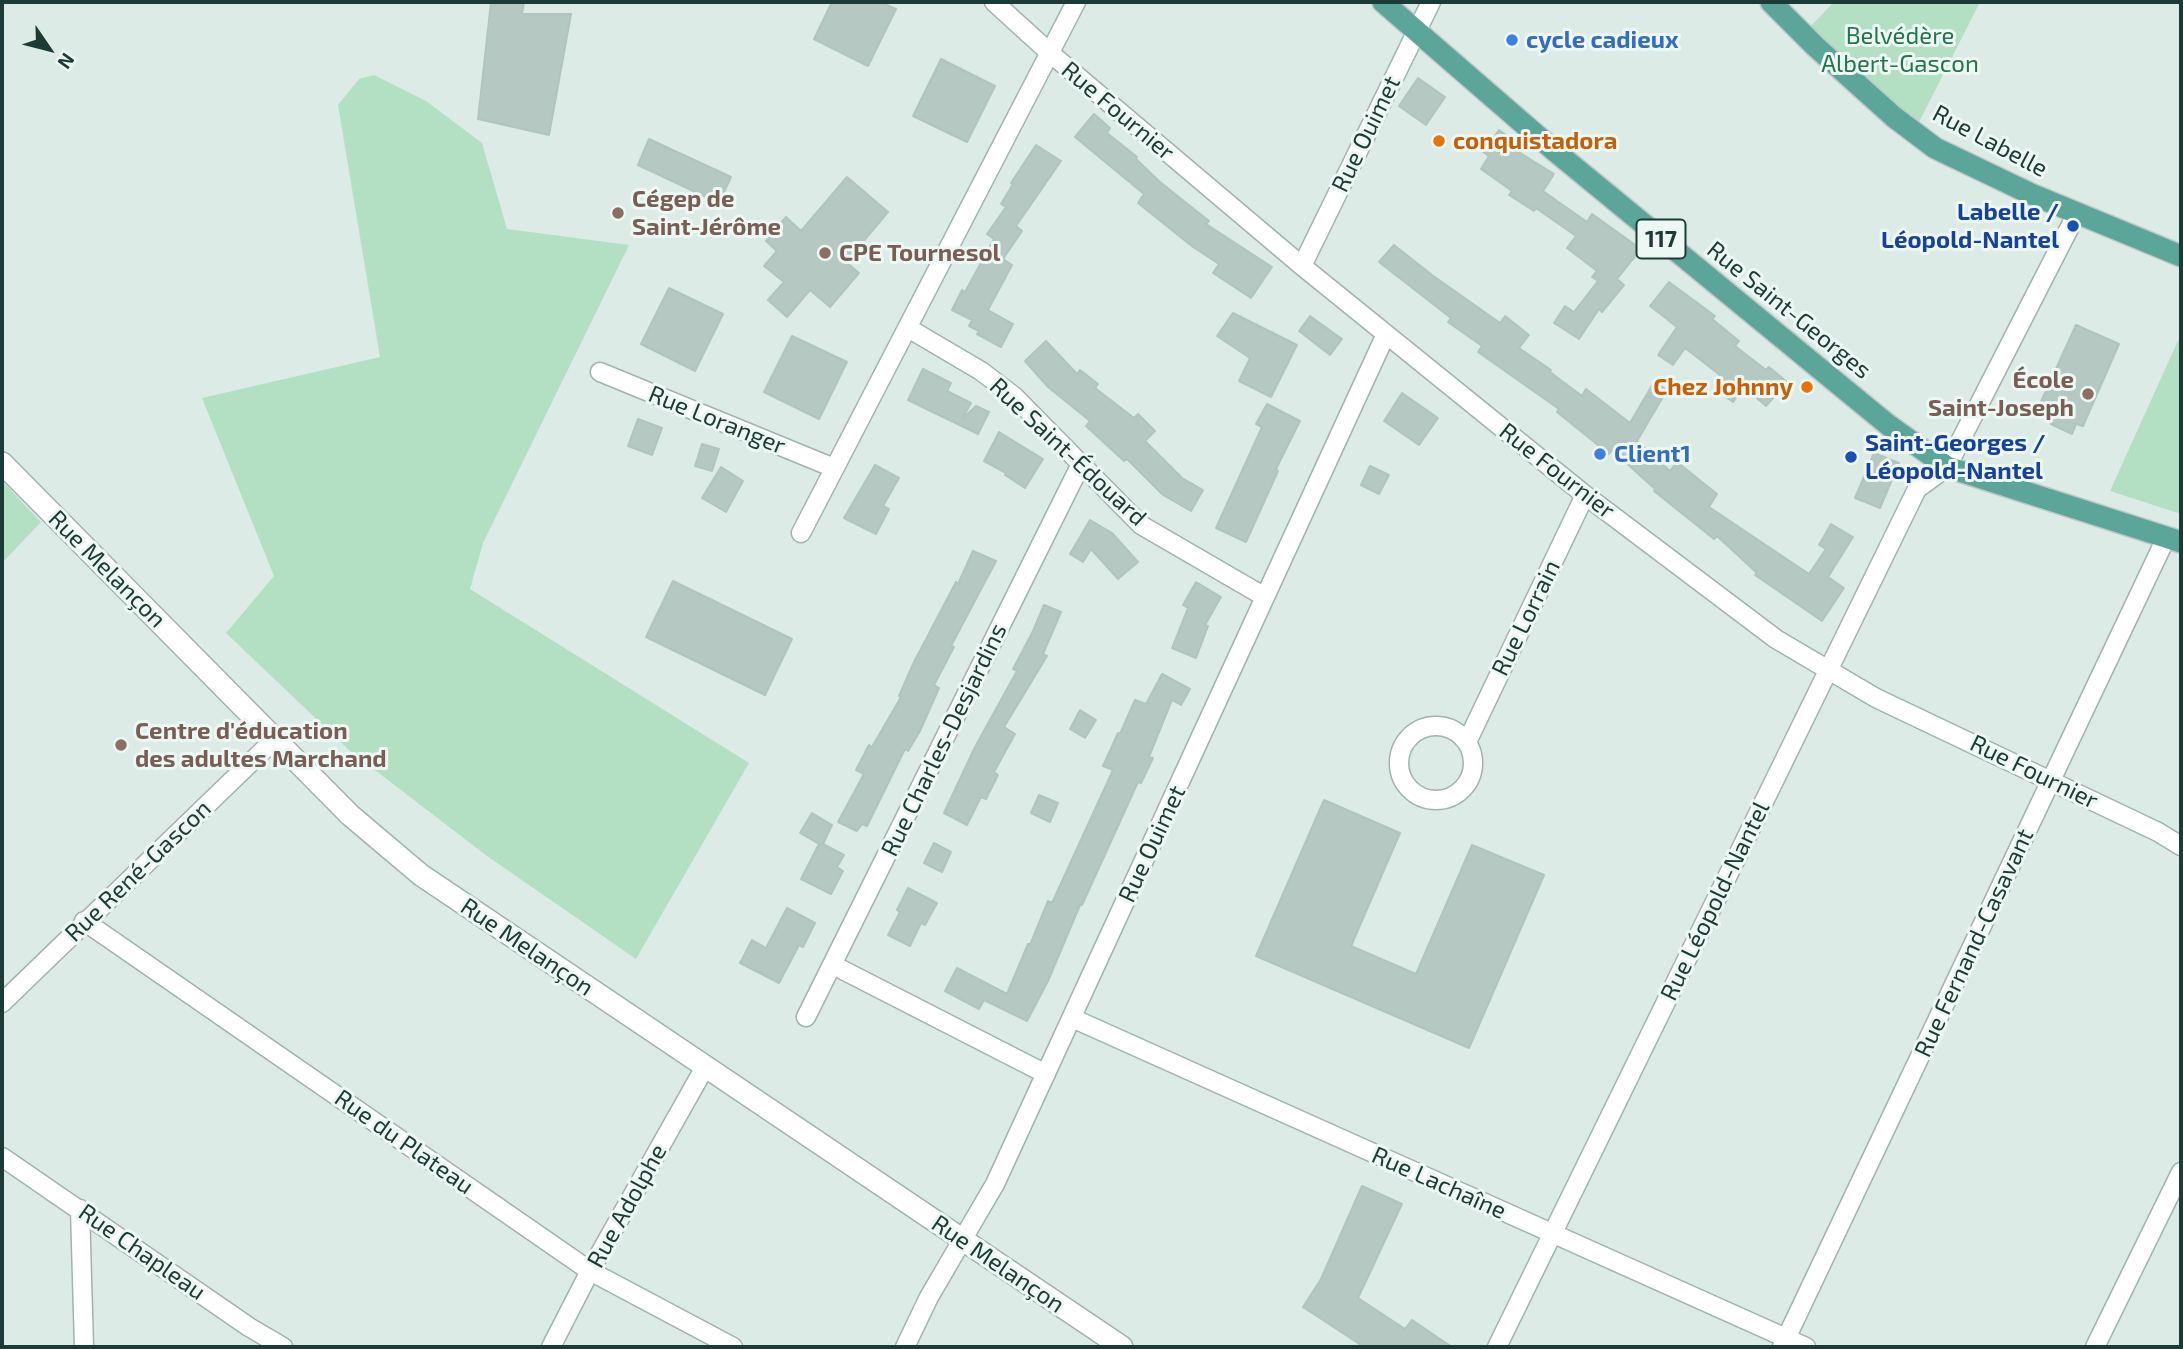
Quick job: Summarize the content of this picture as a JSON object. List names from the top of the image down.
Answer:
{
  "streets": {
    "main road": ["Rue Labelle", "117", "Rue Saint-Georges"],
    "street": [
      "Rue Fournier",
      "Rue Ouimet",
      "Rue Loranger",
      "Rue Saint-Édouard",
      "Rue Melançon",
      "Rue Lorrain",
      "Rue Charles-Desjardins",
      "Rue René-Gascon",
      "Rue Léopold-Nantel",
      "Rue Fernand-Casavant",
      "Rue du Plateau",
      "Rue Lachaîne",
      "Rue Adolphe",
      "Rue Chapleau"
    ]
  },
  "crossings": [
    ["Rue Fournier", "Rue Ouimet"],
    ["Rue Fournier", "Rue Lorrain"],
    ["Rue Fournier", "Rue Léopold-Nantel"],
    ["Rue Fournier", "Rue Fernand-Casavant"],
    ["Rue Ouimet", "Rue Saint-Georges"],
    ["Rue Ouimet", "Rue Saint-Édouard"],
    ["Rue Ouimet", "Rue Melançon"],
    ["Rue Ouimet", "Rue Lachaîne"],
    ["Rue Saint-Georges", "Rue Léopold-Nantel"],
    ["Rue Saint-Georges", "Rue Fernand-Casavant"],
    ["Rue Saint-Édouard", "Rue Charles-Desjardins"],
    ["Rue Melançon", "Rue René-Gascon"],
    ["Rue Melançon", "Rue Adolphe"],
    ["Rue René-Gascon", "Rue du Plateau"],
    ["Rue Léopold-Nantel", "Rue Lachaîne"],
    ["Rue Fernand-Casavant", "Rue Lachaîne"],
    ["Rue du Plateau", "Rue Adolphe"]
  ],
  "parks": ["Belvédère Albert-Gascon"],
  "places": [
    "cycle cadieux",
    "conquistadora",
    "Cégep de Saint-Jérôme",
    "Labelle / Léopold-Nantel",
    "CPE Tournesol",
    "Chez Johnny",
    "École Saint-Joseph",
    "Client1",
    "Saint-Georges / Léopold-Nantel",
    "Centre d'éducation des adultes Marchand"
  ],
  "north": "bottom right"
}
